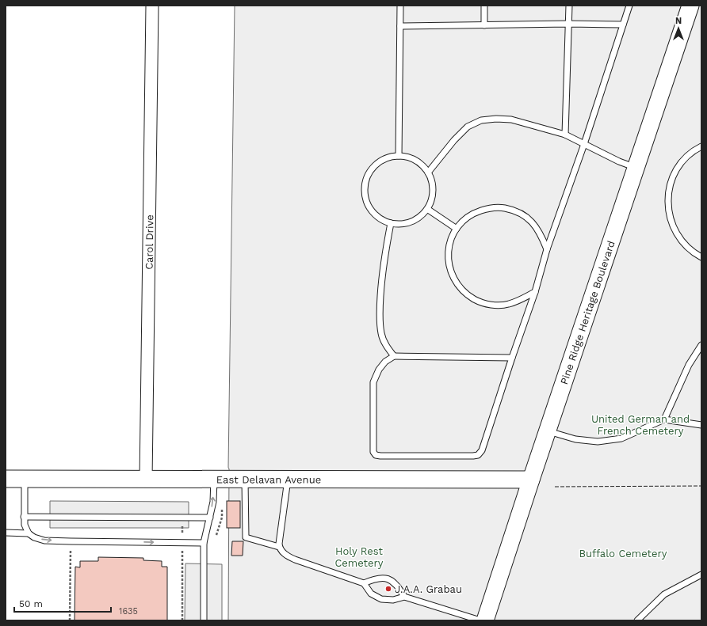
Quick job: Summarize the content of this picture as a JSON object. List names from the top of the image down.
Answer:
{
  "streets": {
    "street": ["Carol Drive", "Pine Ridge Heritage Boulevard", "East Delavan Avenue"]
  },
  "crossings": [
    ["Carol Drive", "East Delavan Avenue"],
    ["Pine Ridge Heritage Boulevard", "East Delavan Avenue"]
  ],
  "parks": ["United German and French Cemetery", "Holy Rest Cemetery", "Buffalo Cemetery"],
  "places": ["J.A.A. Grabau"],
  "house_numbers": ["1635"],
  "scale_bar": "50 m",
  "north": "top"
}
